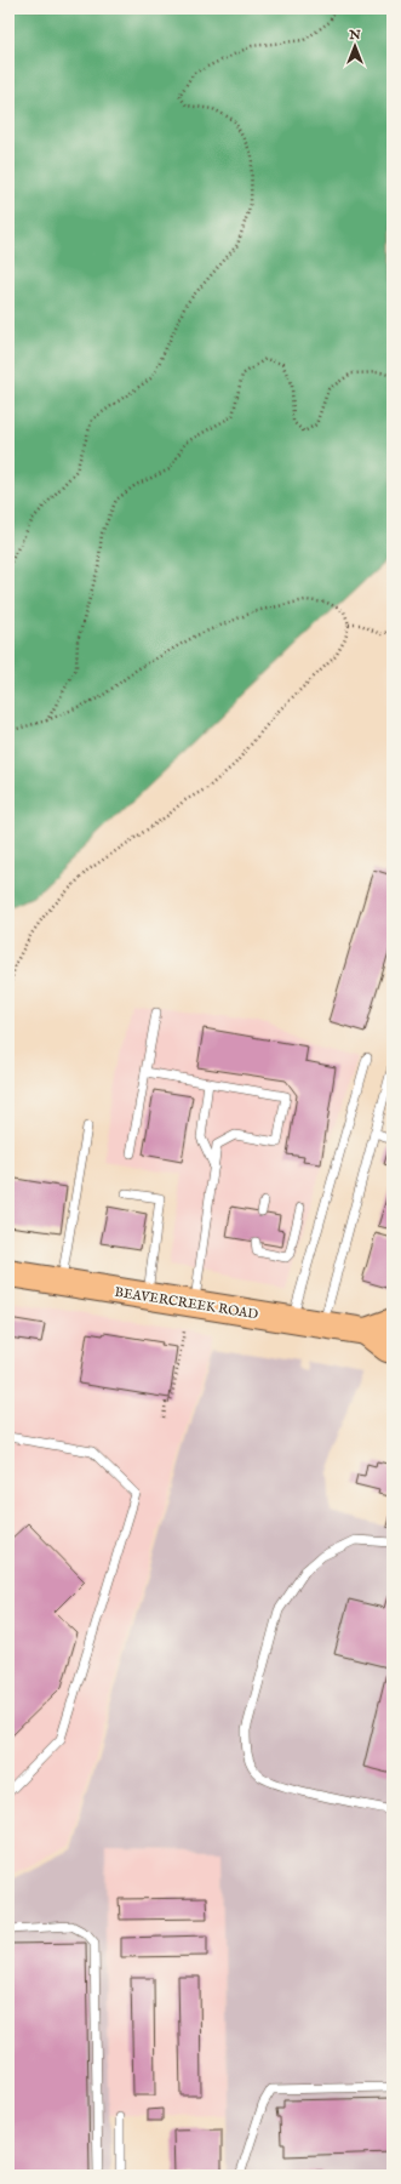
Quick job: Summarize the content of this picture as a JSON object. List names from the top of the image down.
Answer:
{
  "streets": {
    "main road": ["BEAVERCREEK ROAD"]
  },
  "north": "top"
}
